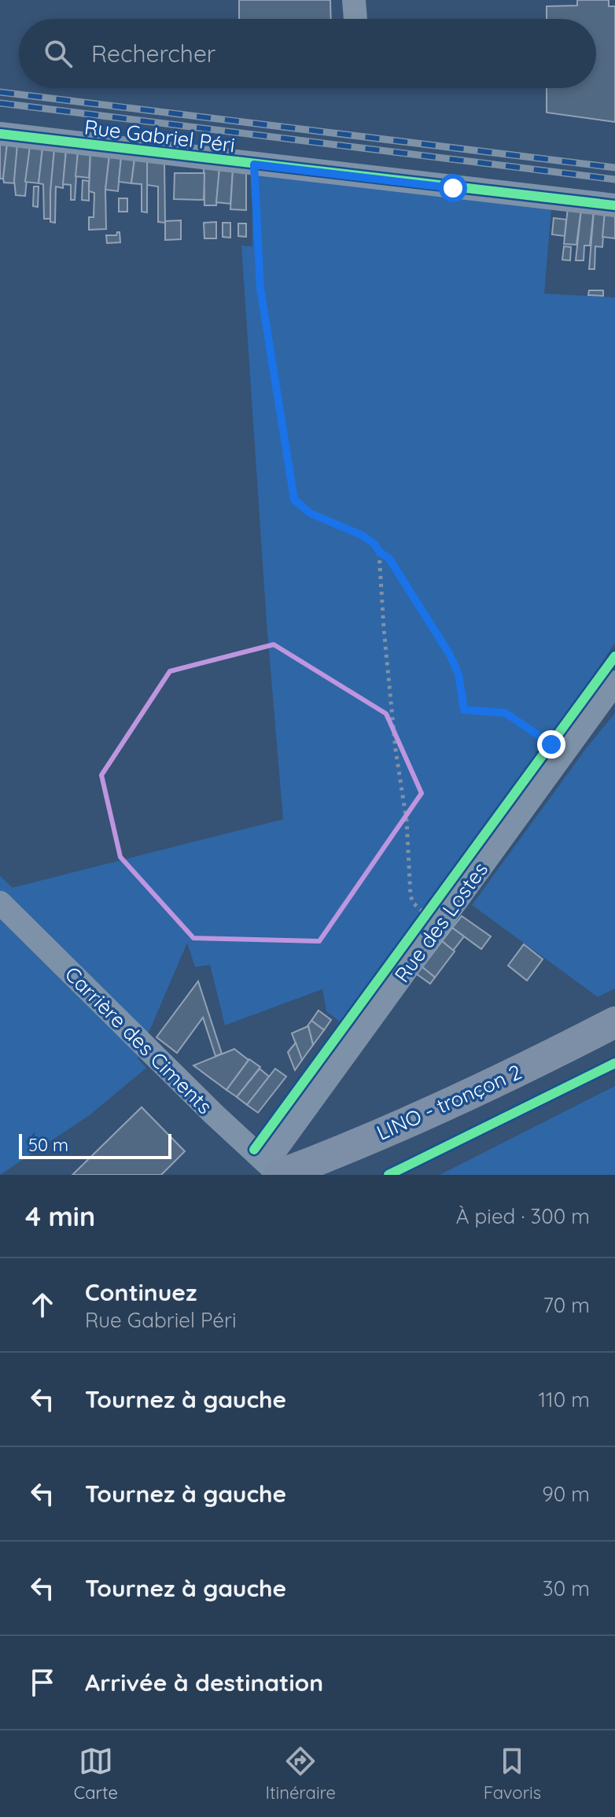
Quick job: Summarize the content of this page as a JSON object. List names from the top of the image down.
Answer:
{
  "streets": {
    "main road": ["LINO - tronçon 2"],
    "street": ["Rue Gabriel Péri", "Rue des Lostes", "Carrière des Ciments"]
  },
  "crossings": [
    ["Rue des Lostes", "Carrière des Ciments"],
    ["Rue des Lostes", "LINO - tronçon 2"],
    ["Carrière des Ciments", "LINO - tronçon 2"]
  ],
  "scale_bar": "50 m",
  "page": {
    "search": "Rechercher",
    "scale": "50 m",
    "heading": ["4 min", "À pied · 300 m"],
    "list": [
      ["Continuez", "Rue Gabriel Péri", "70 m"],
      ["Tournez à gauche", "110 m"],
      ["Tournez à gauche", "90 m"],
      ["Tournez à gauche", "30 m"],
      "Arrivée à destination"
    ],
    "nav": ["Carte", "Itinéraire", "Favoris"]
  }
}
